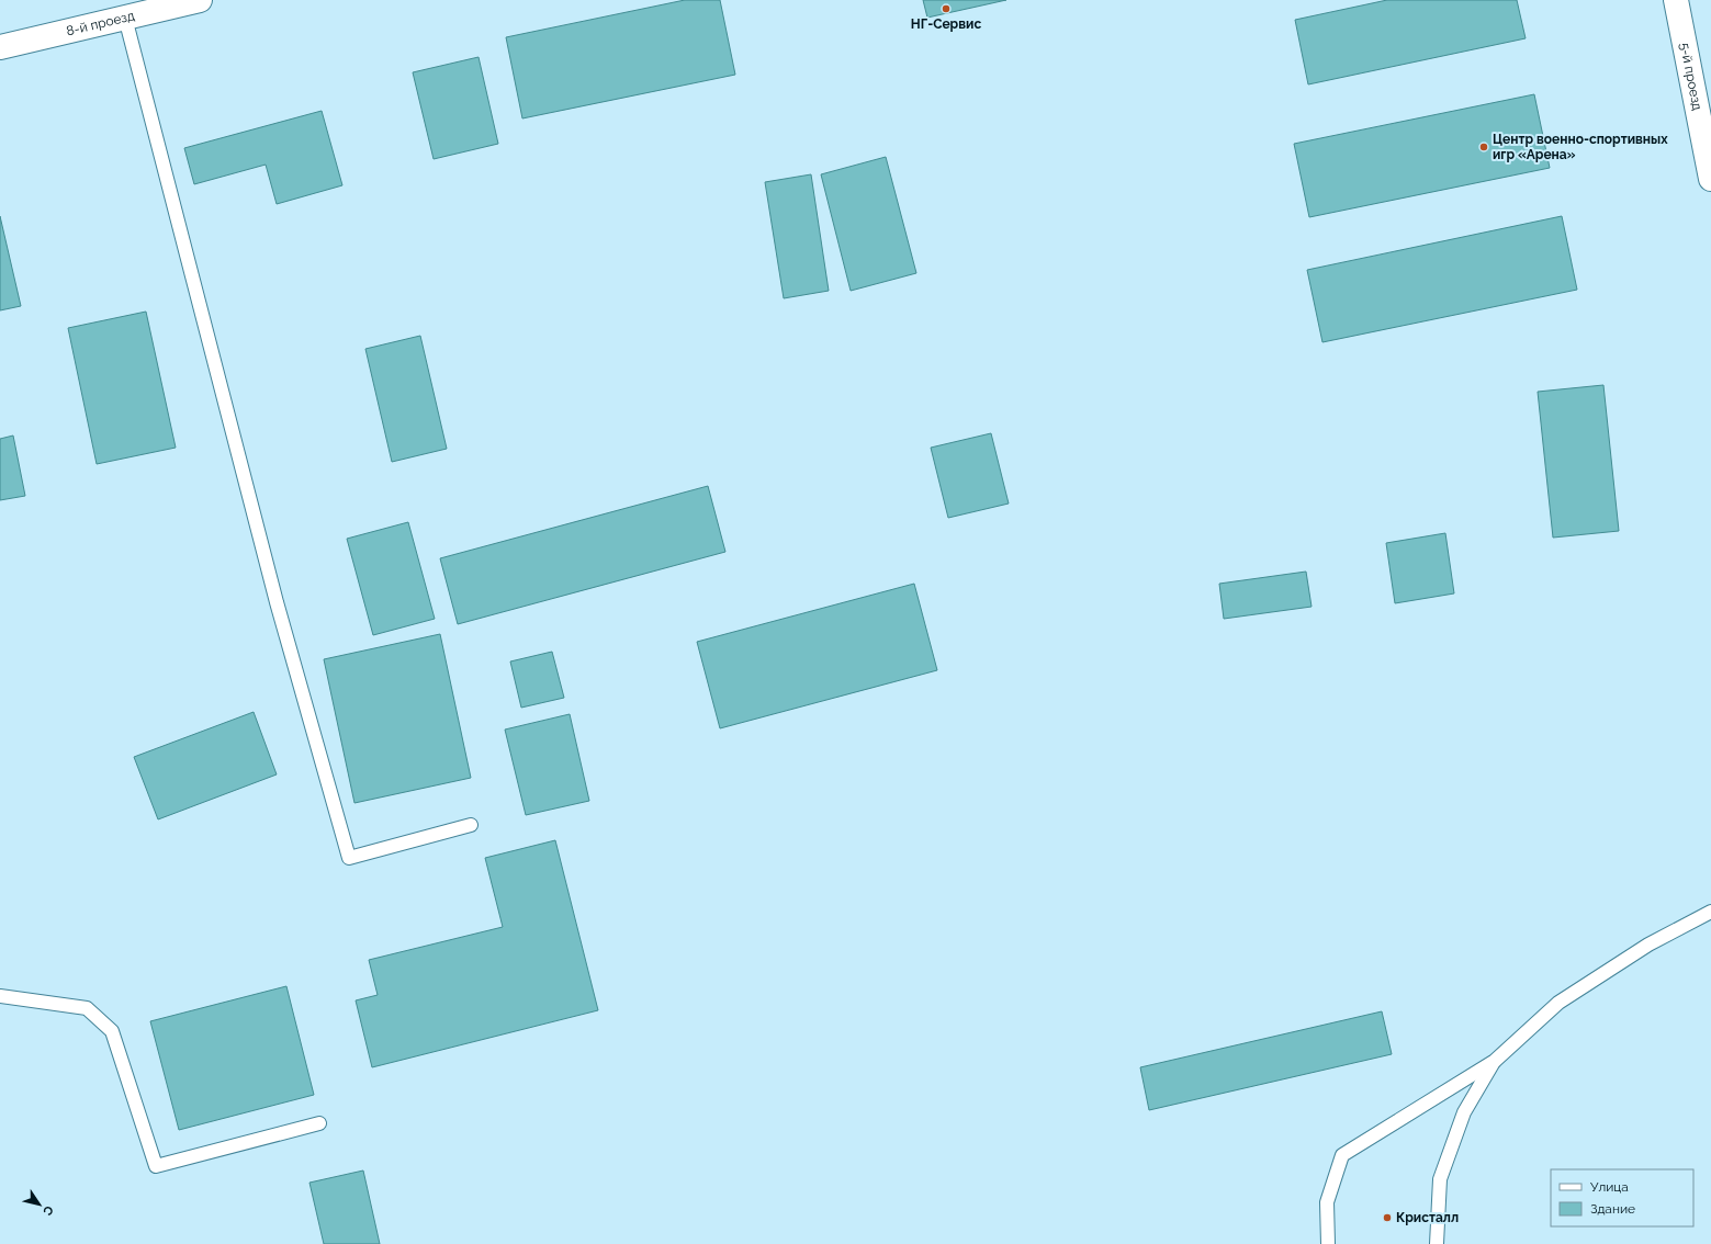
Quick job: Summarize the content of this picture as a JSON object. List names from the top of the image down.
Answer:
{
  "streets": {
    "street": ["8-й проезд", "5-й проезд"]
  },
  "places": ["НГ-Сервис", "Центр военно-спортивных игр «Арена»", "Кристалл"],
  "legend": ["Улица", "Здание"],
  "north": "bottom right"
}
